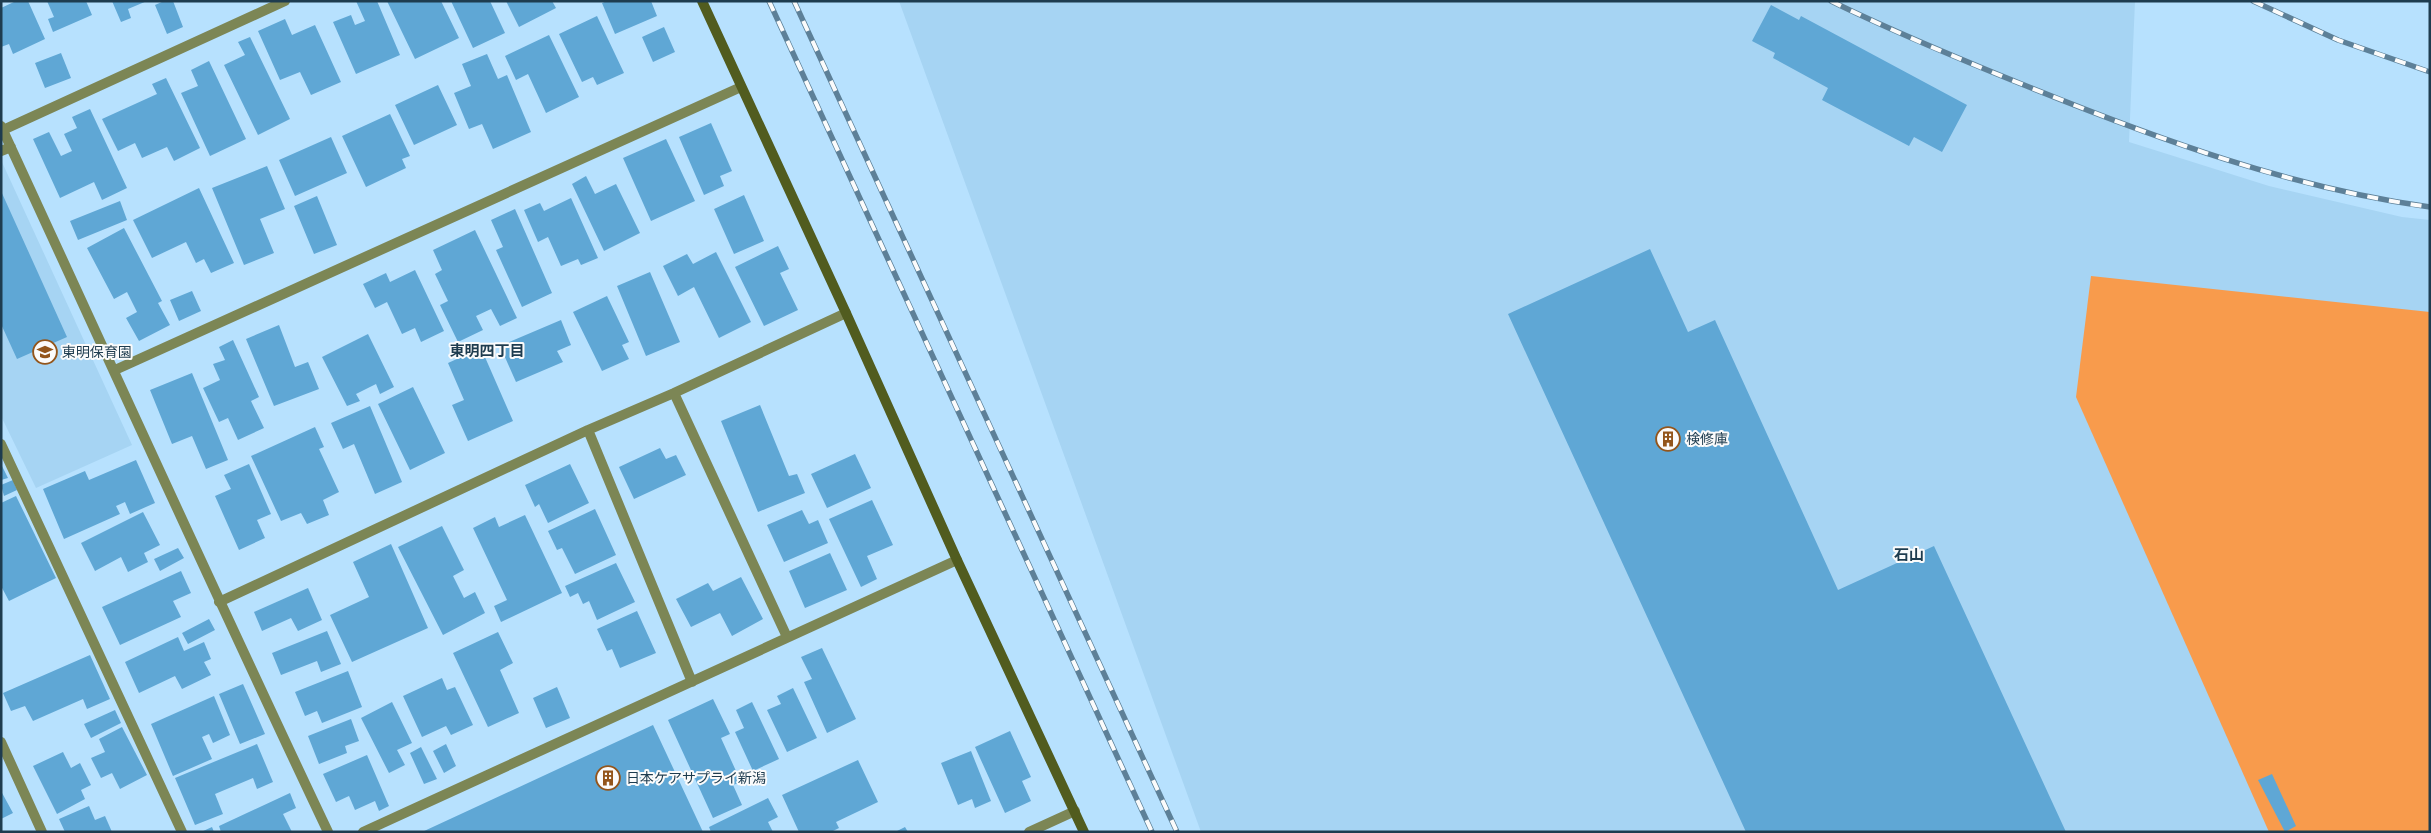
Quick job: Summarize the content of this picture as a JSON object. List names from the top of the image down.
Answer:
{
  "districts": ["東明四丁目", "石山"],
  "places": {
    "school or university": ["東明保育園"],
    "building": ["検修庫", "日本ケアサプライ新潟"]
  }
}
